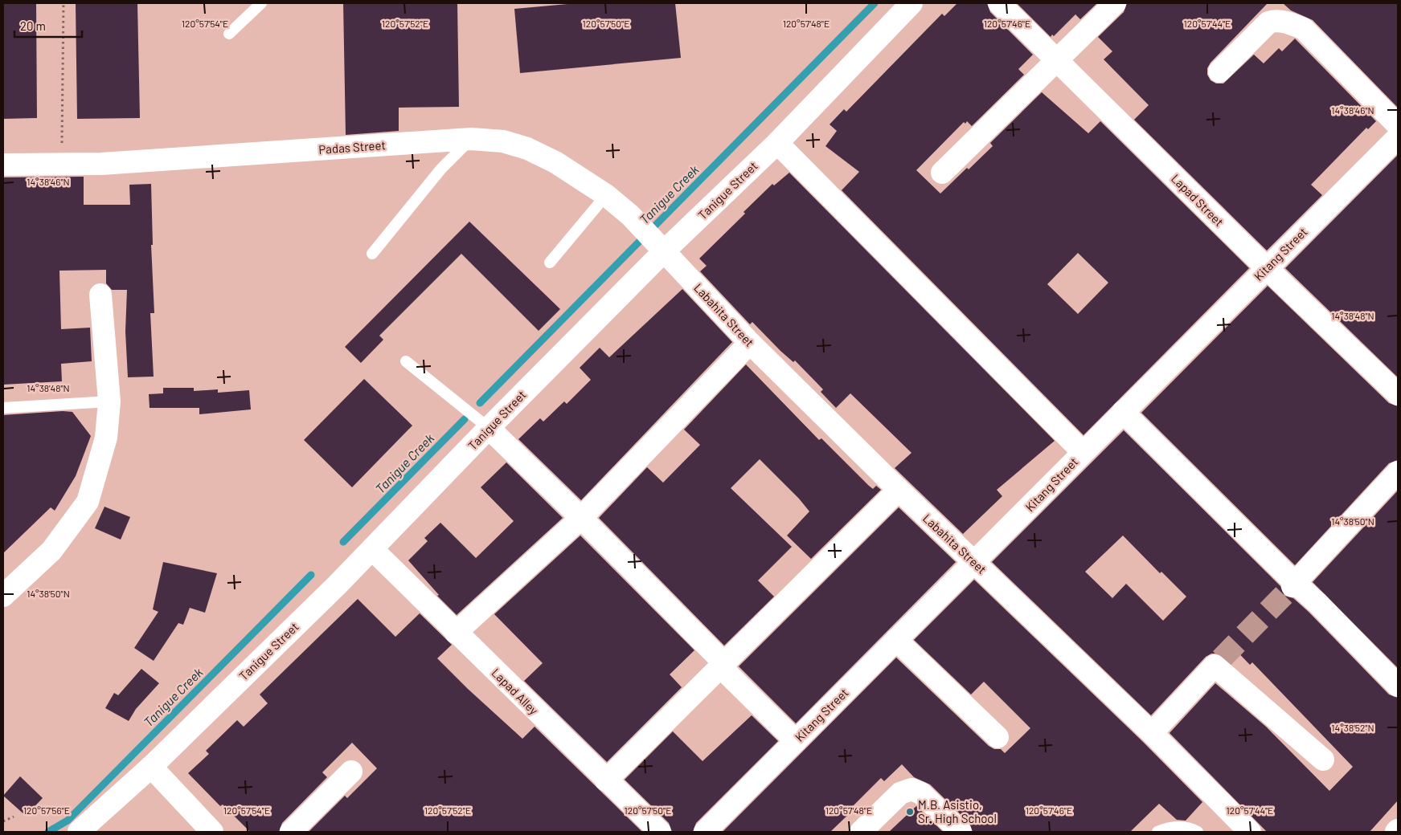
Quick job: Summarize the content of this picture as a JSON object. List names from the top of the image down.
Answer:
{
  "streets": {
    "street": [
      "Padas Street",
      "Tanigue Street",
      "Lapad Street",
      "Kitang Street",
      "Labahita Street",
      "Lapad Alley"
    ]
  },
  "crossings": [
    ["Padas Street", "Tanigue Street"],
    ["Padas Street", "Labahita Street"],
    ["Tanigue Street", "Labahita Street"],
    ["Tanigue Street", "Lapad Alley"],
    ["Lapad Street", "Kitang Street"],
    ["Kitang Street", "Labahita Street"]
  ],
  "water": ["Tanigue Creek"],
  "places": ["M.B. Asistio, Sr. High School"],
  "scale_bar": "20 m",
  "coordinates": [
    "120°57'54\"E",
    "120°57'52\"E",
    "120°57'50\"E",
    "120°57'48\"E",
    "120°57'46\"E",
    "120°57'44\"E",
    "14°38'46\"N",
    "14°38'48\"N",
    "14°38'50\"N",
    "14°38'52\"N",
    "120°57'56\"E"
  ]
}
